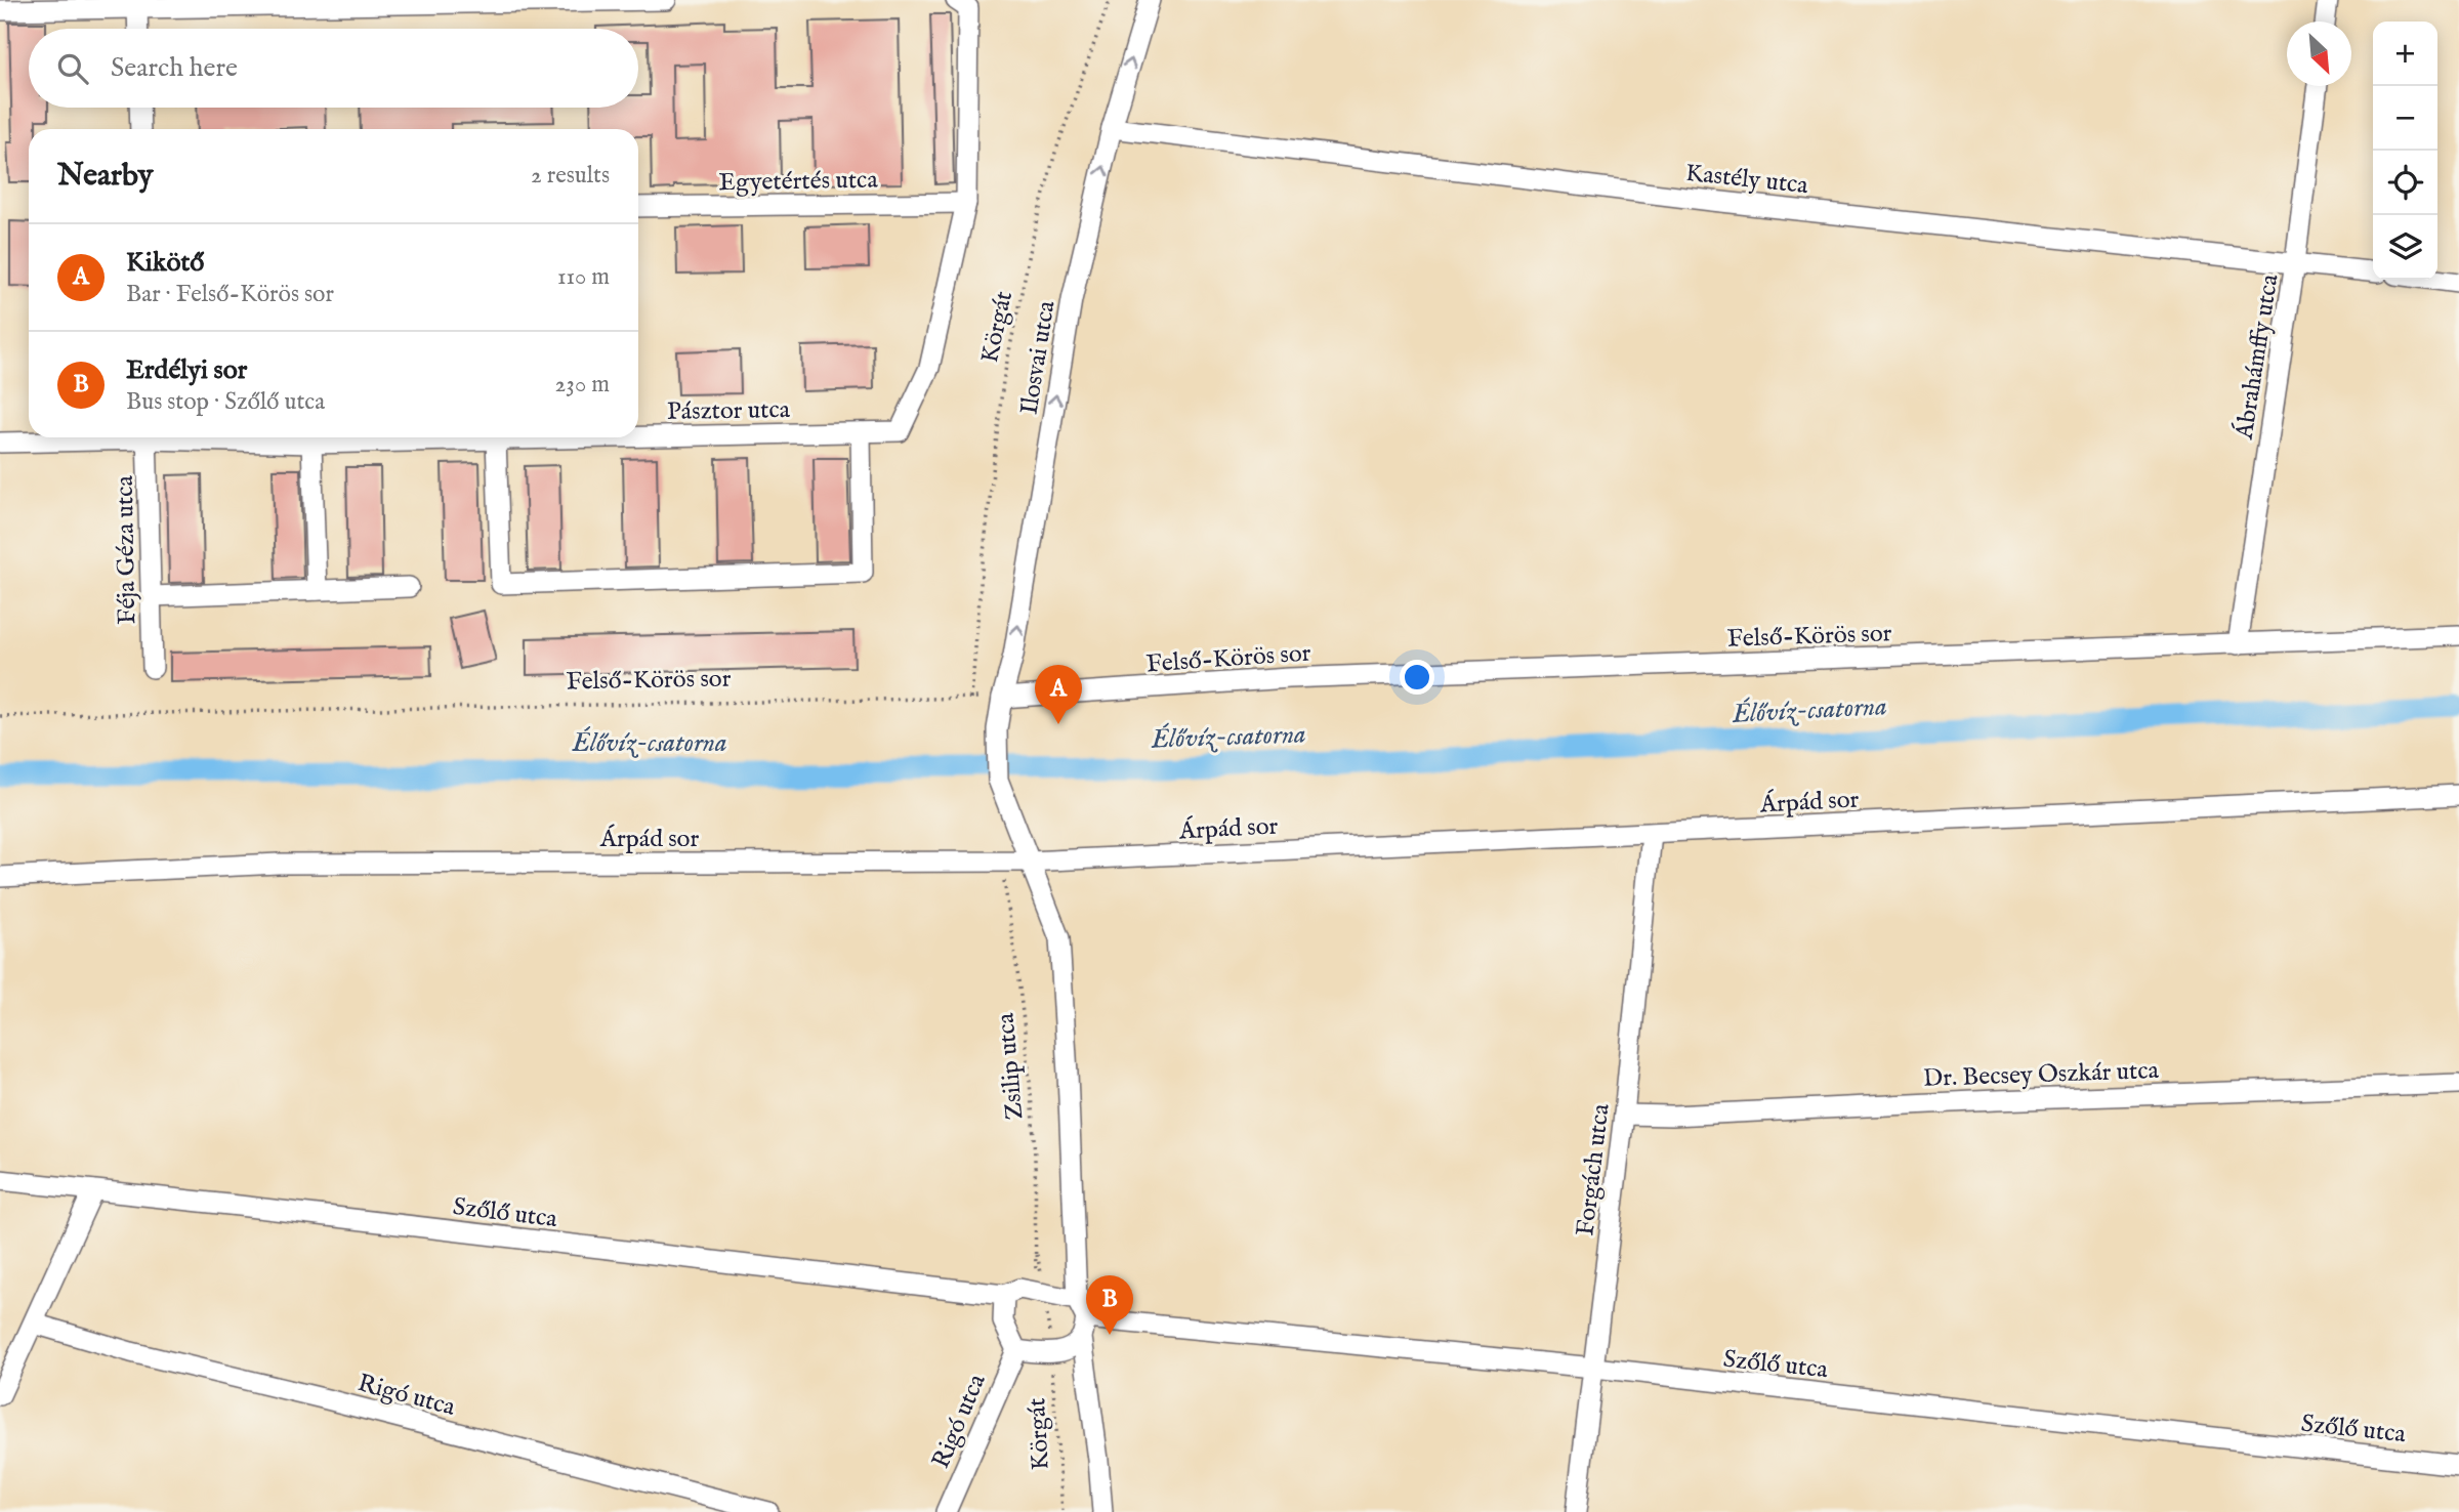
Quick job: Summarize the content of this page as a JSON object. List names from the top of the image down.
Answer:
{
  "streets": {
    "street": [
      "Kastély utca",
      "Egyetértés utca",
      "Ábrahámffy utca",
      "Ilosvai utca",
      "Pásztor utca",
      "Féja Géza utca",
      "Felső-Körös sor",
      "Árpád sor",
      "Dr. Becsey Oszkár utca",
      "Forgách utca",
      "Szőlő utca",
      "Rigó utca"
    ],
    "path": ["Körgát", "Zsilip utca"]
  },
  "crossings": [
    ["Kastély utca", "Ábrahámffy utca"],
    ["Kastély utca", "Ilosvai utca"],
    ["Egyetértés utca", "Pásztor utca"],
    ["Körgát", "Felső-Körös sor"],
    ["Körgát", "Szőlő utca"],
    ["Ábrahámffy utca", "Felső-Körös sor"],
    ["Ilosvai utca", "Felső-Körös sor"],
    ["Ilosvai utca", "Árpád sor"],
    ["Ilosvai utca", "Szőlő utca"],
    ["Árpád sor", "Forgách utca"],
    ["Dr. Becsey Oszkár utca", "Forgách utca"],
    ["Forgách utca", "Szőlő utca"]
  ],
  "one_way": ["Ilosvai utca"],
  "water": ["Élővíz-csatorna"],
  "north": "bottom right",
  "page": {
    "map_buttons": ["+", "−"],
    "search": "Search here",
    "heading": ["Nearby", "2 results"],
    "list": [
      {
        "mark": "A",
        "name": "Kikötő",
        "note": "Bar · Felső-Körös sor",
        "value": "110 m"
      },
      {
        "mark": "B",
        "name": "Erdélyi sor",
        "note": "Bus stop · Szőlő utca",
        "value": "230 m"
      }
    ],
    "pins": ["A", "B"]
  }
}
